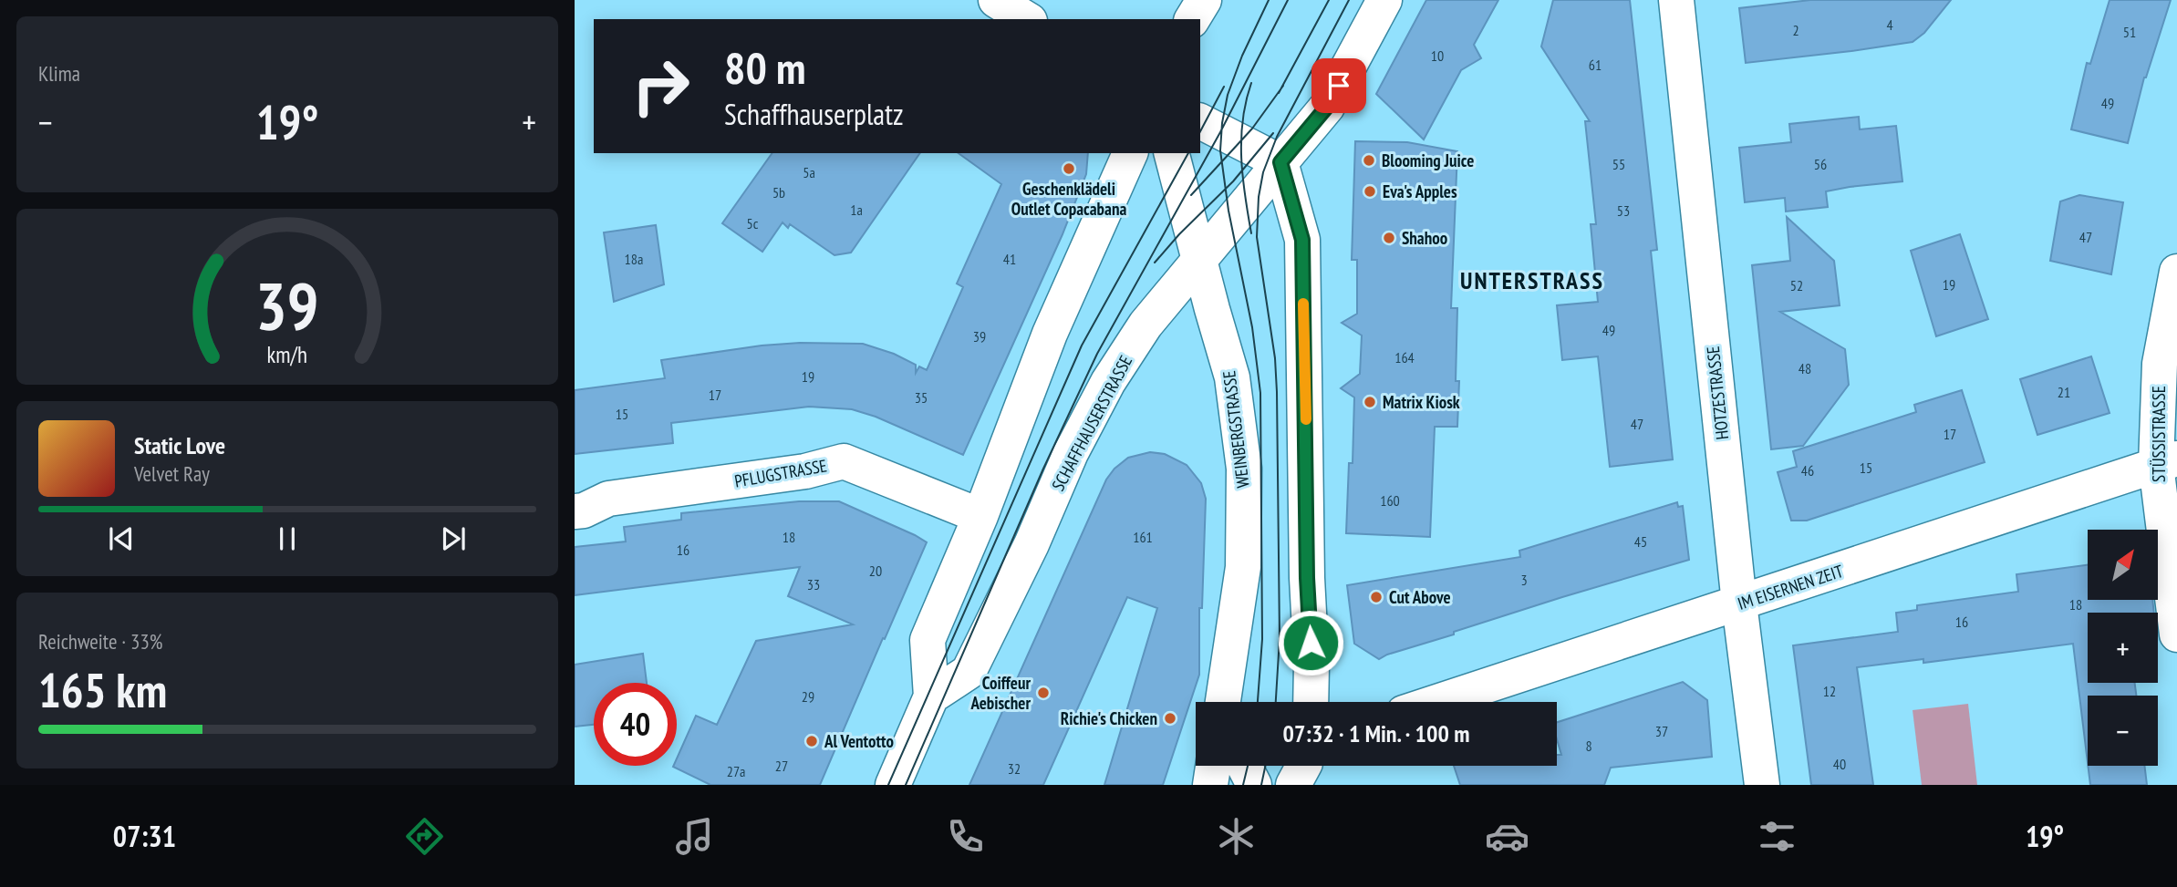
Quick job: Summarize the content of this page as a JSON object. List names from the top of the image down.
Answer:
{
  "streets": {
    "street": [
      "HOTZESTRASSE",
      "SCHAFFHAUSERSTRASSE",
      "WEINBERGSTRASSE",
      "STÜSSISTRASSE",
      "PFLUGSTRASSE",
      "IM EISERNEN ZEIT"
    ]
  },
  "crossings": [
    ["HOTZESTRASSE", "IM EISERNEN ZEIT"],
    ["SCHAFFHAUSERSTRASSE", "WEINBERGSTRASSE"],
    ["STÜSSISTRASSE", "IM EISERNEN ZEIT"]
  ],
  "districts": ["UNTERSTRASS"],
  "places": [
    "Blooming Juice",
    "Geschenklädeli Outlet Copacabana",
    "Eva's Apples",
    "Shahoo",
    "Matrix Kiosk",
    "Cut Above",
    "Coiffeur Aebischer",
    "Richie's Chicken",
    "Al Ventotto"
  ],
  "house_numbers": [
    "4",
    "2",
    "51",
    "10",
    "61",
    "49",
    "55",
    "56",
    "5a",
    "5b",
    "1a",
    "53",
    "5c",
    "47",
    "18a",
    "41",
    "19",
    "52",
    "49",
    "39",
    "164",
    "48",
    "19",
    "21",
    "17",
    "35",
    "15",
    "47",
    "17",
    "15",
    "46",
    "160",
    "18",
    "161",
    "45",
    "16",
    "20",
    "3",
    "33",
    "18",
    "16",
    "12",
    "29",
    "37",
    "8",
    "40",
    "27",
    "32",
    "27a"
  ],
  "north": "top right",
  "page": {
    "tile": [
      "Klima",
      ["Reichweite · 33%", "165 km"]
    ],
    "turn": ["80 m", "Schaffhauserplatz"],
    "heat": ["−", "19°", "+"],
    "song": ["Static Love", "Velvet Ray"],
    "map_buttons": ["+", "−"],
    "limit": "40",
    "trip": "07:32 · 1 Min. · 100 m",
    "tabs": ["07:31", "19°"],
    "gauge": ["39", "km/h"]
  }
}
